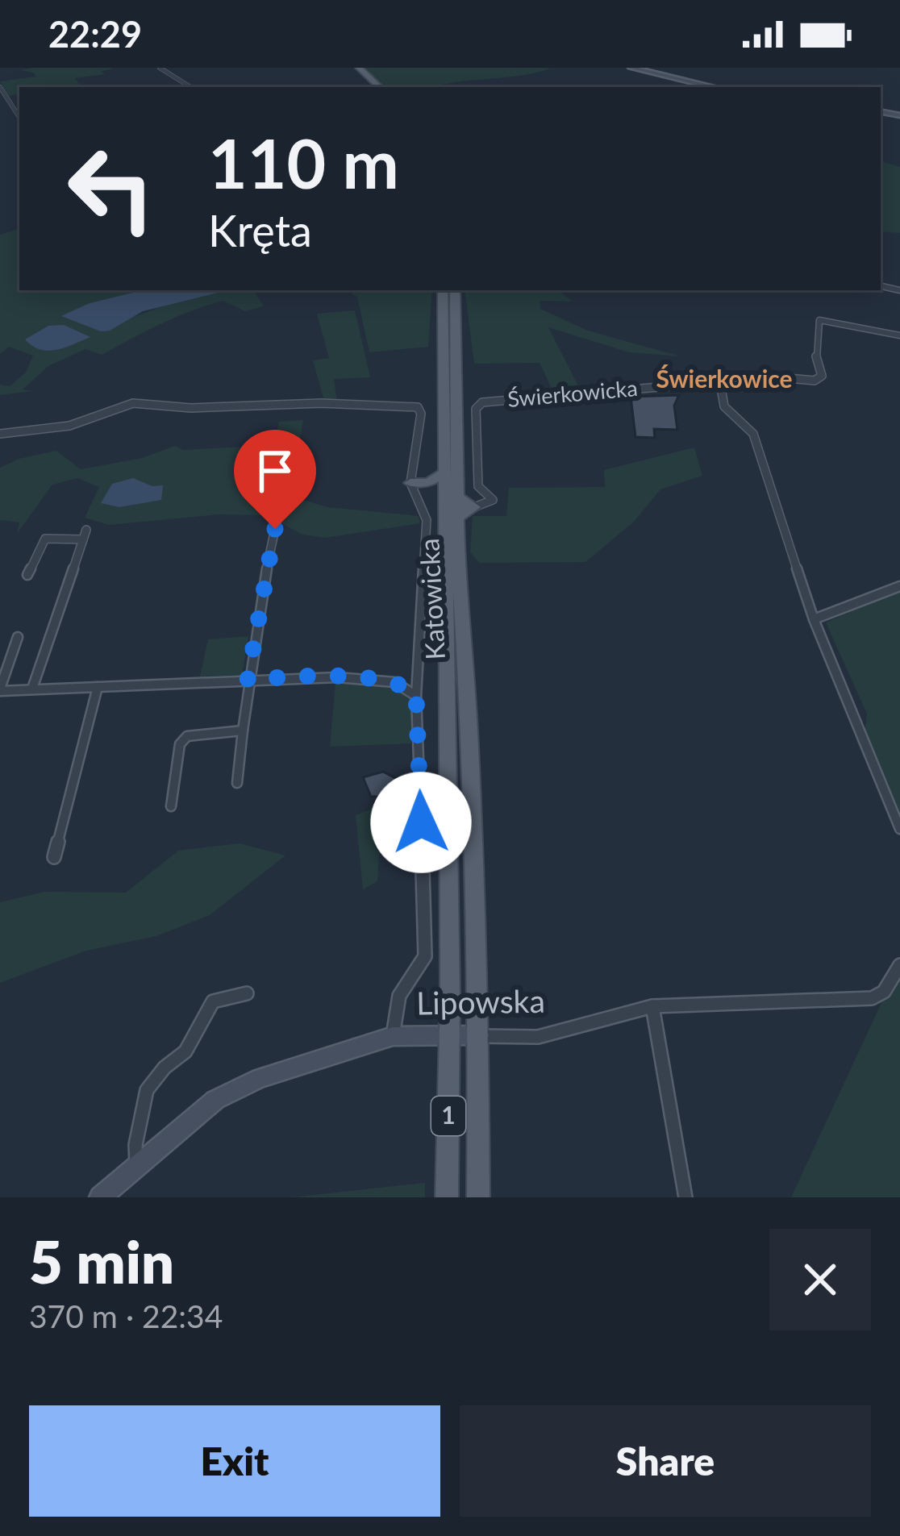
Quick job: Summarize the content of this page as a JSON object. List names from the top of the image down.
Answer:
{
  "streets": {
    "main road": ["Katowicka", "1"],
    "street": ["Świerkowicka", "Lipowska"]
  },
  "crossings": [
    ["Świerkowicka", "Katowicka"],
    ["Katowicka", "Lipowska"]
  ],
  "districts": ["Świerkowice"],
  "page": {
    "status": "22:29",
    "turn": ["110 m", "Kręta"],
    "heading": ["5 min", "370 m · 22:34"],
    "buttons": ["Exit", "Share"]
  }
}
